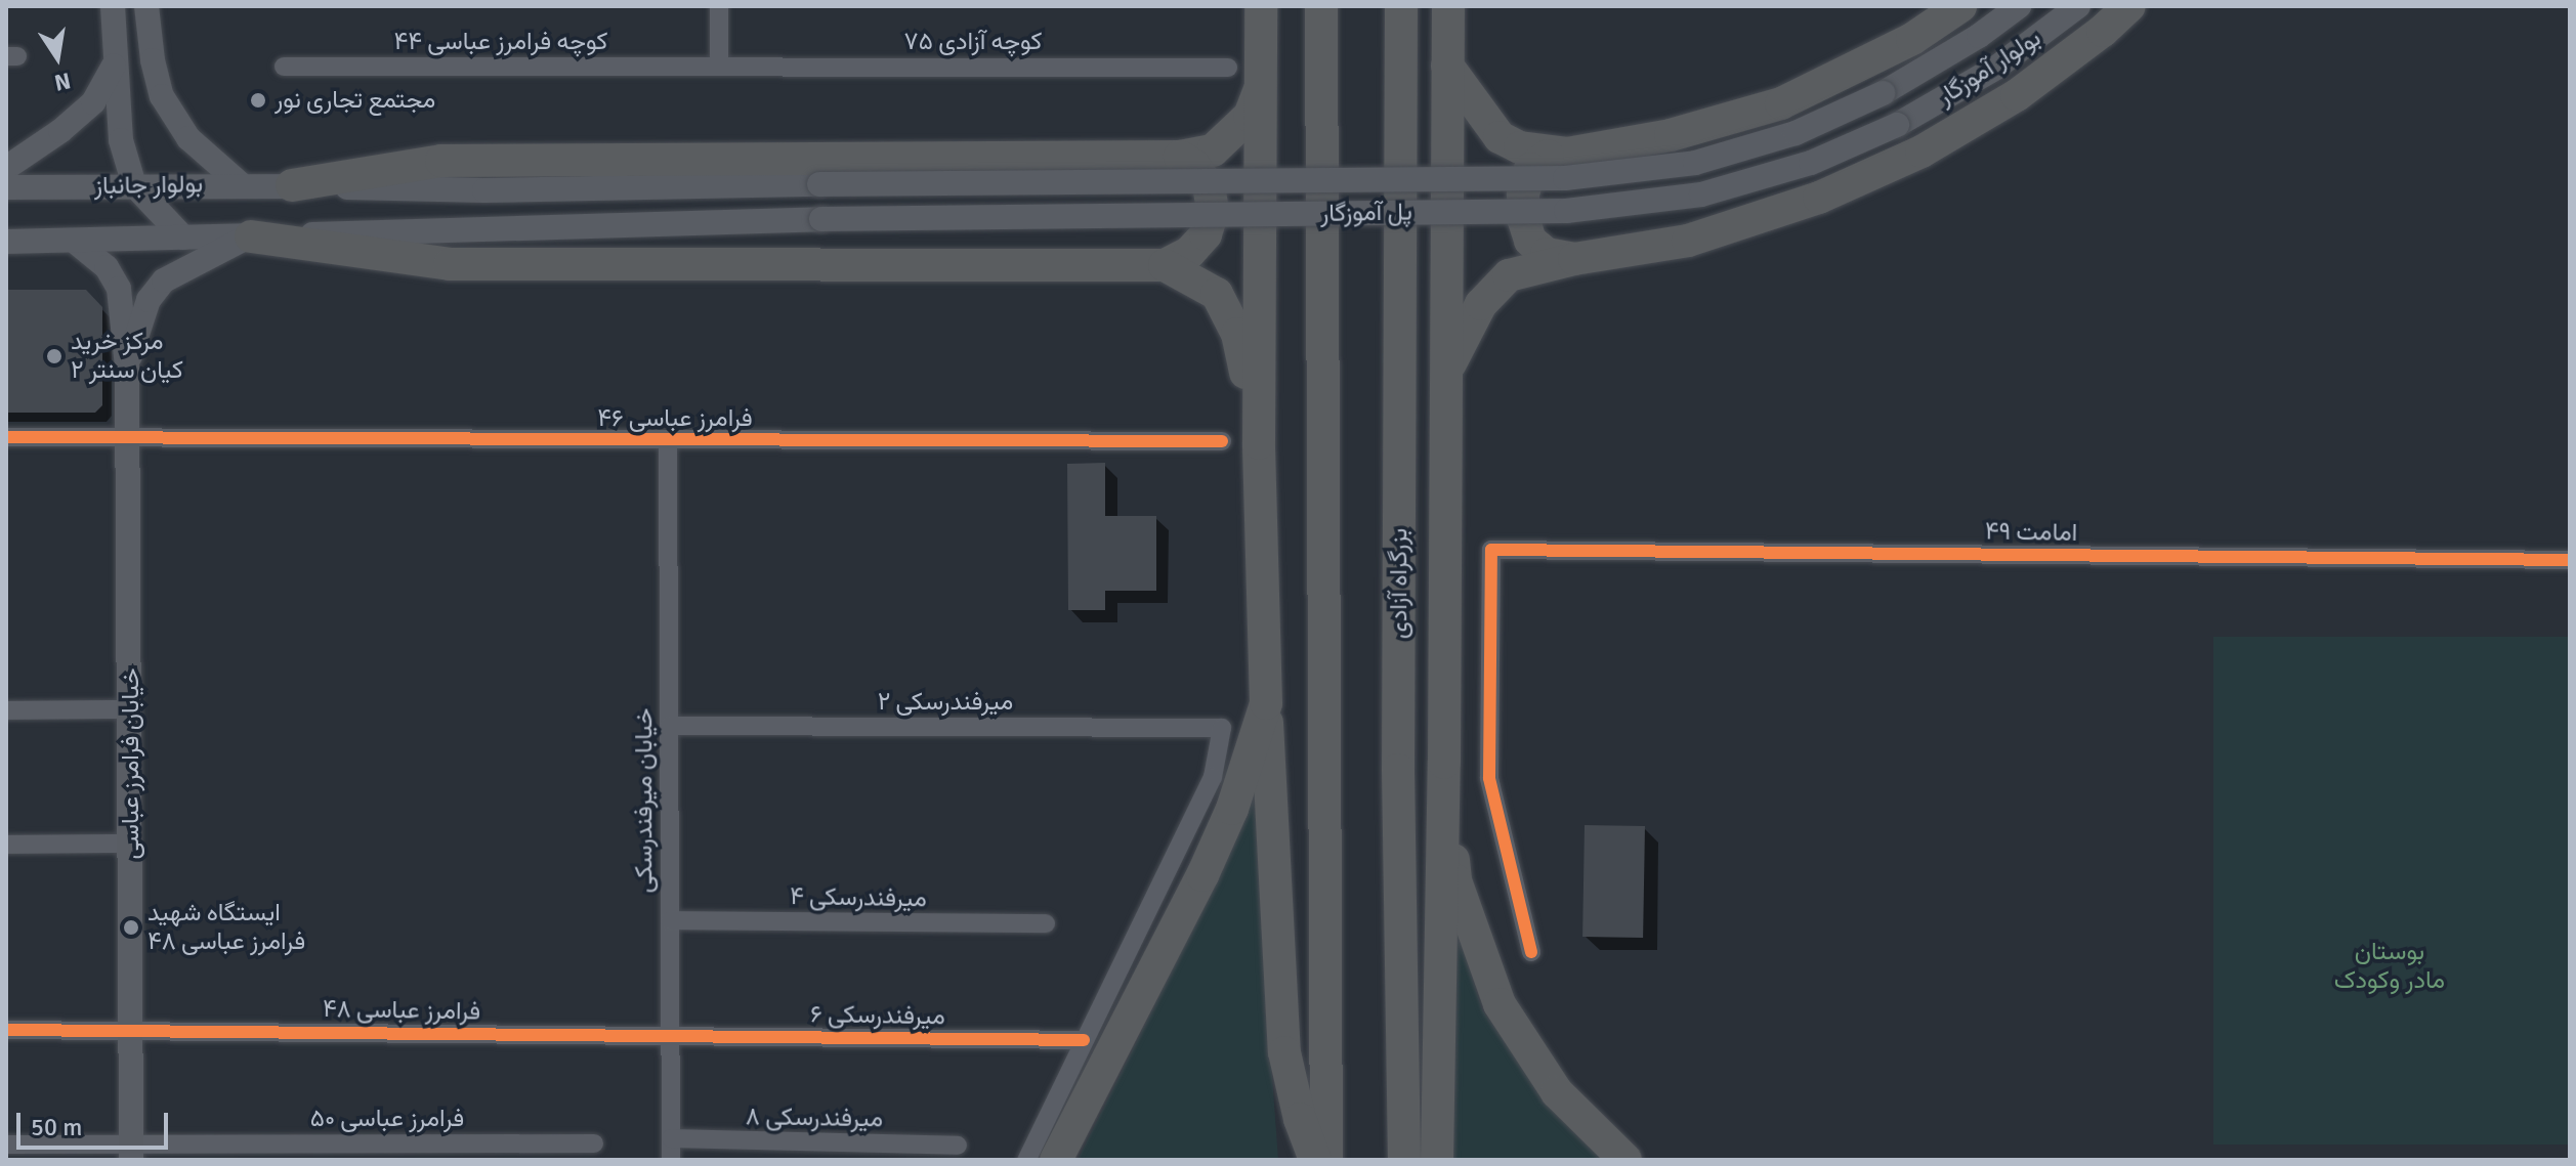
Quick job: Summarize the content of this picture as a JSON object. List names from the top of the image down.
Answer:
{
  "streets": {
    "highway": ["بزرگراه آزادی"],
    "main road": [
      "بولوار آموزگار",
      "بولوار جانباز",
      "پل آموزگار",
      "خیابان فرامرز عباسی"
    ],
    "street": [
      "کوچه فرامرز عباسی ۴۴",
      "کوچه آزادی ۷۵",
      "فرامرز عباسی ۴۶",
      "امامت ۴۹",
      "میرفندرسکی ۲",
      "خیابان میرفندرسکی",
      "میرفندرسکی ۴",
      "فرامرز عباسی ۴۸",
      "میرفندرسکی ۶",
      "میرفندرسکی ۸",
      "فرامرز عباسی ۵۰"
    ]
  },
  "crossings": [
    ["کوچه فرامرز عباسی ۴۴", "کوچه آزادی ۷۵"],
    ["بولوار آموزگار", "پل آموزگار"],
    ["بولوار جانباز", "پل آموزگار"],
    ["فرامرز عباسی ۴۶", "خیابان فرامرز عباسی"],
    ["فرامرز عباسی ۴۶", "خیابان میرفندرسکی"],
    ["میرفندرسکی ۲", "خیابان میرفندرسکی"],
    ["میرفندرسکی ۲", "میرفندرسکی ۶"],
    ["خیابان فرامرز عباسی", "فرامرز عباسی ۴۸"],
    ["خیابان فرامرز عباسی", "فرامرز عباسی ۵۰"],
    ["خیابان میرفندرسکی", "میرفندرسکی ۴"],
    ["خیابان میرفندرسکی", "فرامرز عباسی ۴۸"],
    ["خیابان میرفندرسکی", "میرفندرسکی ۶"],
    ["خیابان میرفندرسکی", "میرفندرسکی ۸"],
    ["فرامرز عباسی ۴۸", "میرفندرسکی ۶"]
  ],
  "parks": ["بوستان مادر وکودک"],
  "places": ["مجتمع تجاری نور", "مرکز خرید کیان سنتر ۲", "ایستگاه شهید فرامرز عباسی ۴۸"],
  "scale_bar": "50 m",
  "north": "bottom"
}
